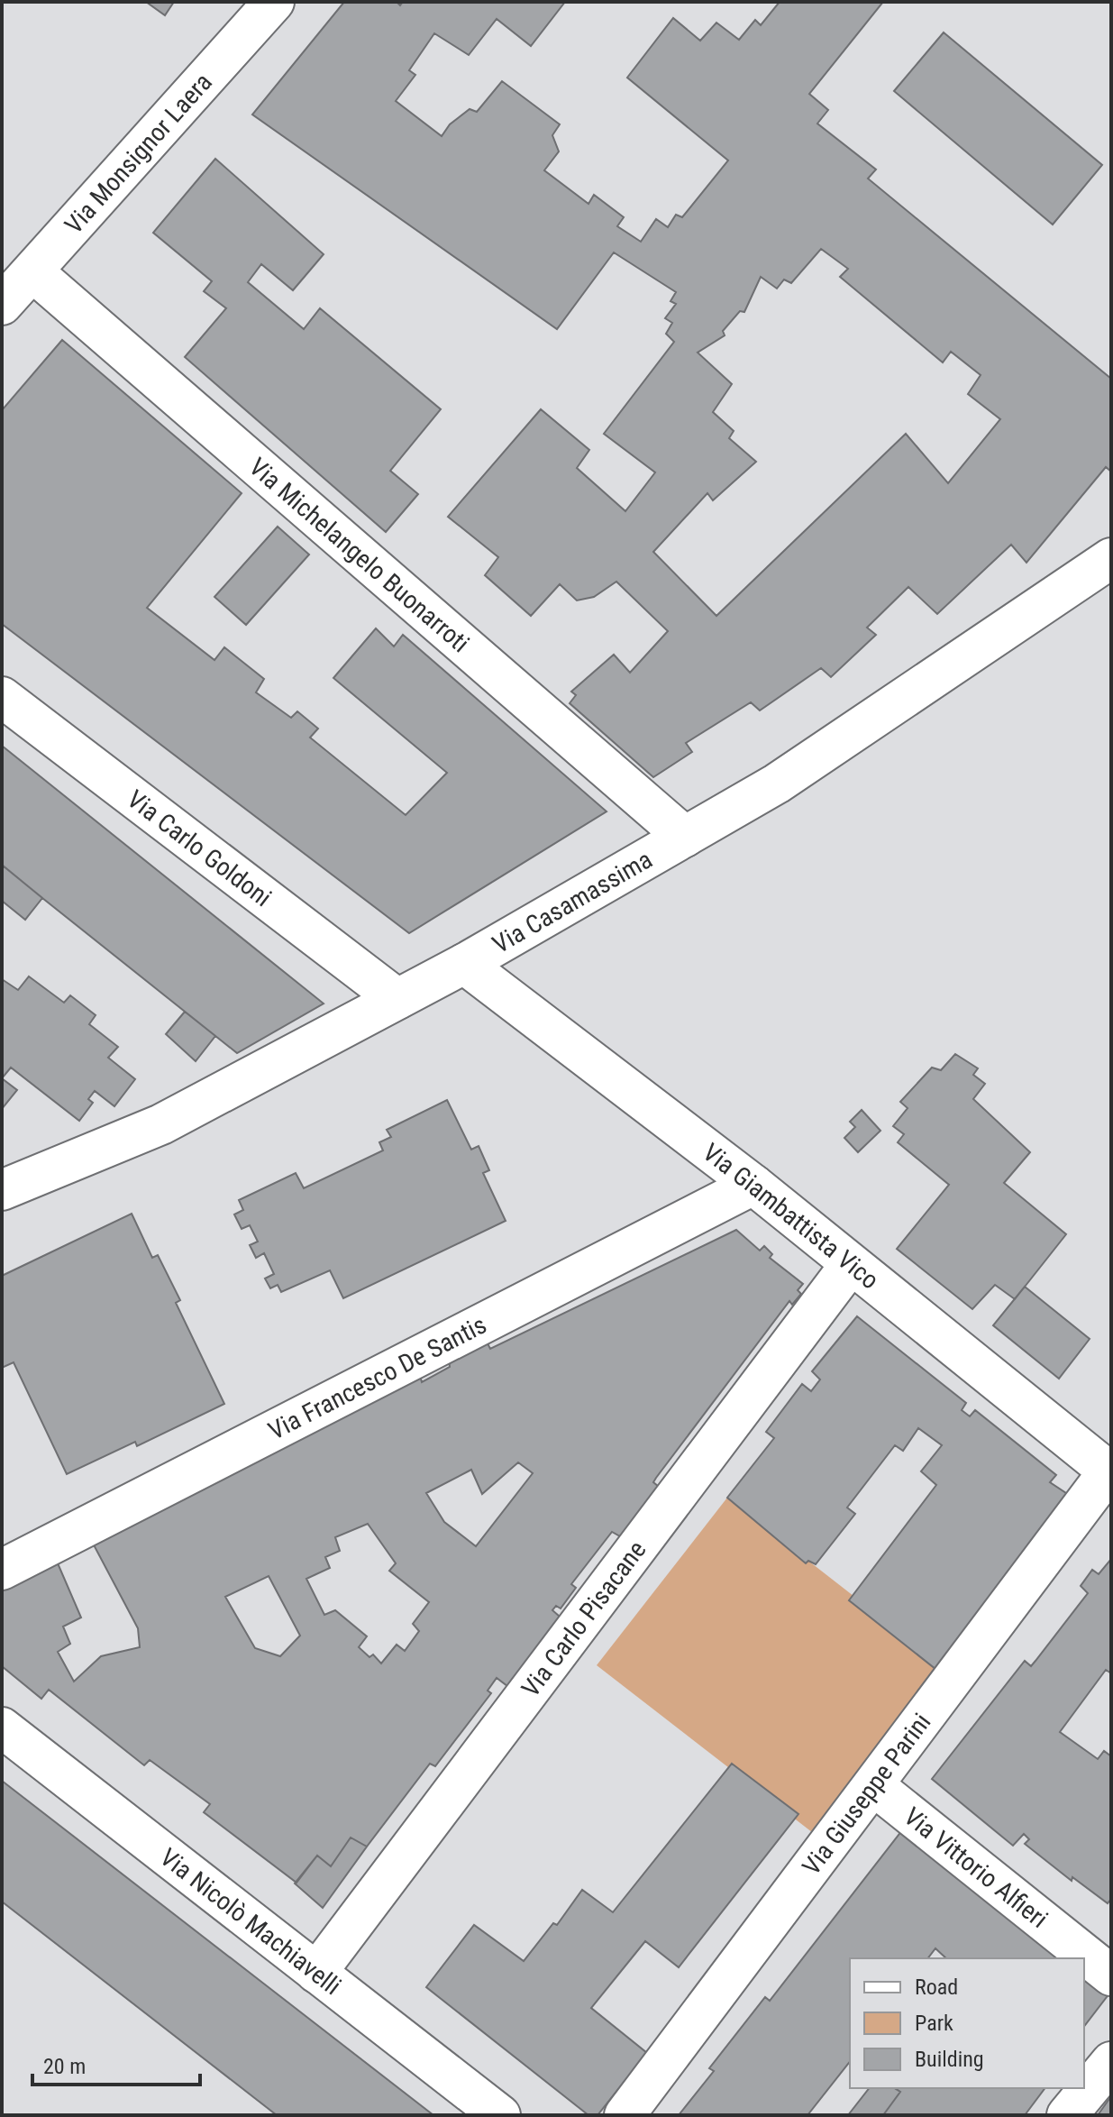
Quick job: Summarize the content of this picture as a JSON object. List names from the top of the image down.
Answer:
{
  "streets": {
    "street": [
      "Via Monsignor Laera",
      "Via Michelangelo Buonarroti",
      "Via Carlo Goldoni",
      "Via Casamassima",
      "Via Giambattista Vico",
      "Via Francesco De Santis",
      "Via Carlo Pisacane",
      "Via Giuseppe Parini",
      "Via Vittorio Alfieri",
      "Via Nicolò Machiavelli"
    ]
  },
  "crossings": [
    ["Via Monsignor Laera", "Via Michelangelo Buonarroti"],
    ["Via Michelangelo Buonarroti", "Via Casamassima"],
    ["Via Carlo Goldoni", "Via Casamassima"],
    ["Via Casamassima", "Via Giambattista Vico"],
    ["Via Giambattista Vico", "Via Francesco De Santis"],
    ["Via Giambattista Vico", "Via Carlo Pisacane"],
    ["Via Giambattista Vico", "Via Giuseppe Parini"],
    ["Via Carlo Pisacane", "Via Nicolò Machiavelli"],
    ["Via Giuseppe Parini", "Via Vittorio Alfieri"]
  ],
  "legend": ["Road", "Park", "Building"],
  "scale_bar": "20 m"
}
